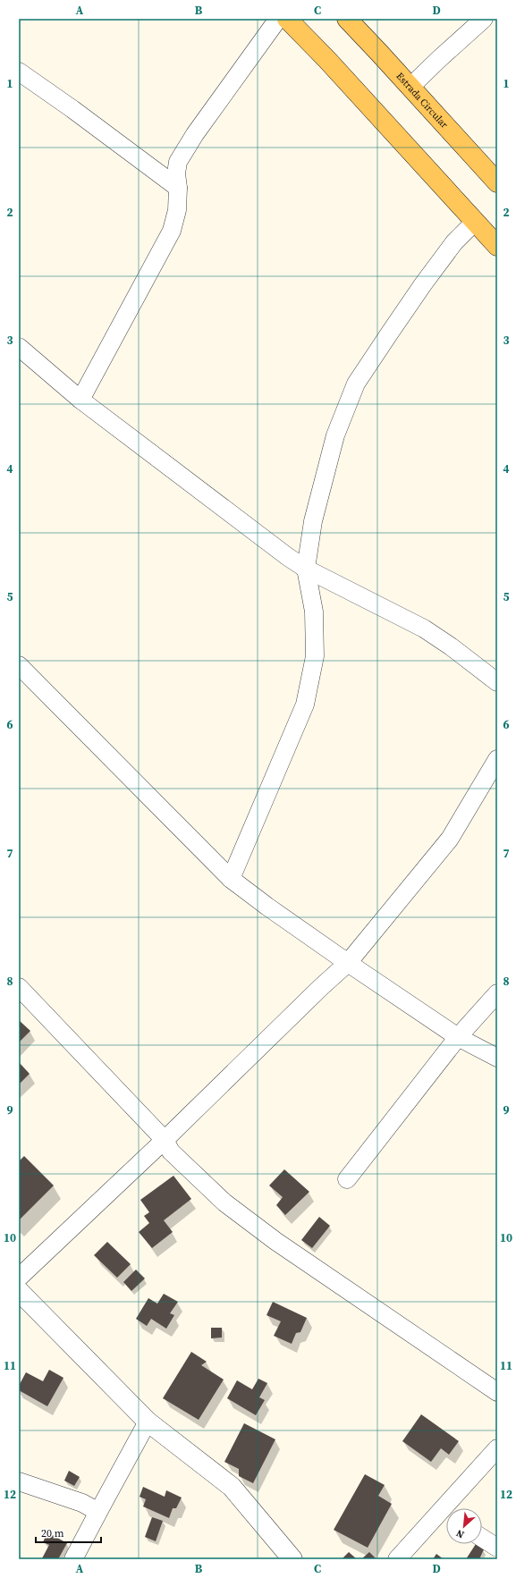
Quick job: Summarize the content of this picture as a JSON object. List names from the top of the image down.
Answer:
{
  "streets": {
    "main road": ["Estrada Circular"]
  },
  "scale_bar": "20 m",
  "north": "bottom left",
  "grid": {
    "columns": [
      "A",
      "B",
      "C",
      "D"
    ],
    "rows": [
      "1",
      "2",
      "3",
      "4",
      "5",
      "6",
      "7",
      "8",
      "9",
      "10",
      "11",
      "12"
    ]
  }
}
